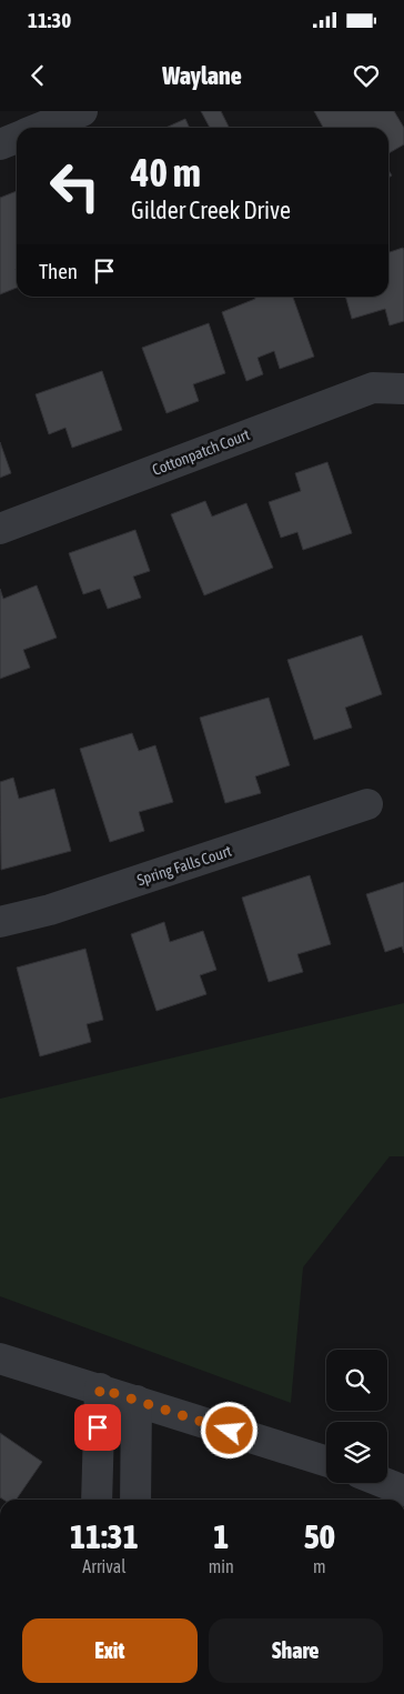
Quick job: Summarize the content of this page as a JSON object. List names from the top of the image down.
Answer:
{
  "streets": {
    "street": ["Cottonpatch Court", "Spring Falls Court"]
  },
  "page": {
    "status": "11:30",
    "header": "Waylane",
    "turn": ["40 m", "Gilder Creek Drive"],
    "then": "Then",
    "eta": [
      "11:31",
      "Arrival",
      "1",
      "min",
      "50",
      "m"
    ],
    "buttons": ["Exit", "Share"]
  }
}
